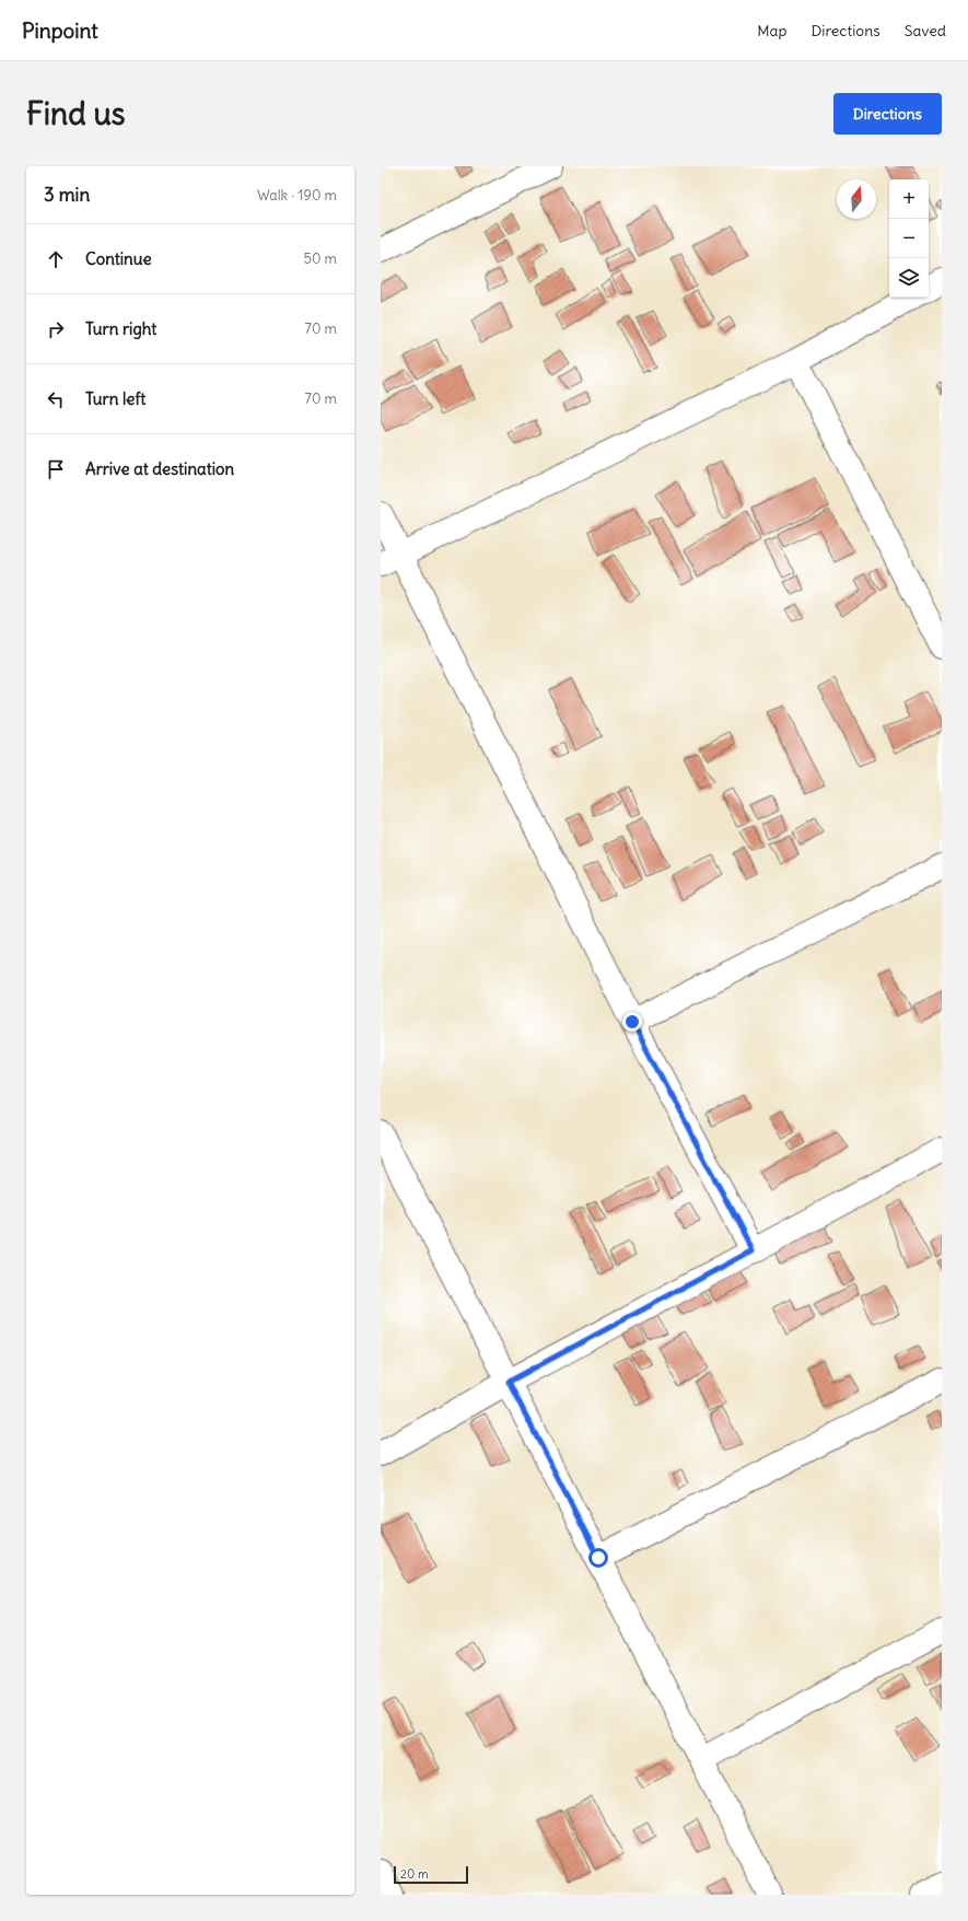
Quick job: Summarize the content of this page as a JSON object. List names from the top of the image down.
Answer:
{
  "scale_bar": "20 m",
  "north": "top",
  "page": {
    "header": "Pinpoint",
    "nav": ["Map", "Directions", "Saved"],
    "buttons": "Directions",
    "title": "Find us",
    "heading": ["3 min", "Walk · 190 m"],
    "map_buttons": ["+", "−"],
    "list": [
      ["Continue", "50 m"],
      ["Turn right", "70 m"],
      ["Turn left", "70 m"],
      "Arrive at destination"
    ],
    "scale": "20 m"
  }
}
